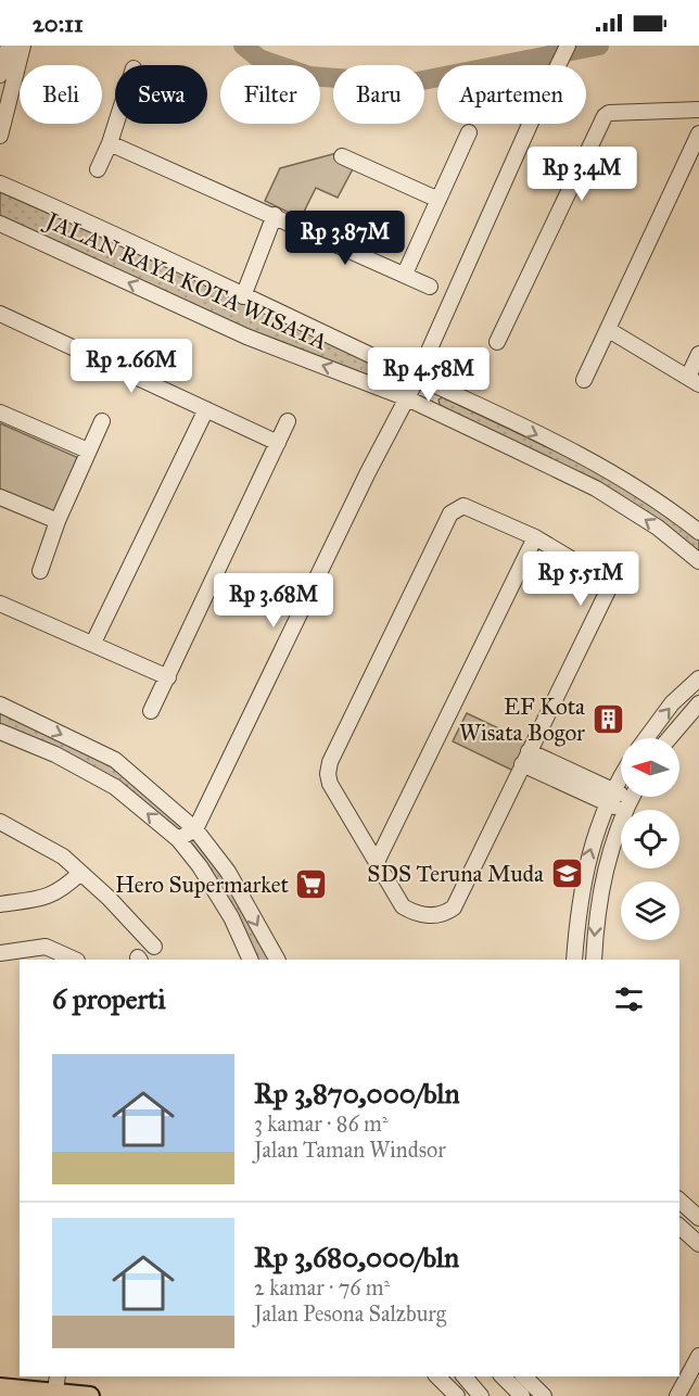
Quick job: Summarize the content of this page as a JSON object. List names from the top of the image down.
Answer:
{
  "streets": {
    "street": ["JALAN RAYA KOTA WISATA"]
  },
  "places": {
    "building": ["EF Kota Wisata Bogor"],
    "school or university": ["SDS Teruna Muda"],
    "supermarket": ["Hero Supermarket"]
  },
  "north": "left",
  "page": {
    "status": "20:11",
    "chip": [
      "Beli",
      "Sewa",
      "Filter",
      "Baru",
      "Apartemen"
    ],
    "price": [
      "Rp 3.4M",
      "Rp 3.87M",
      "Rp 2.66M",
      "Rp 4.58M",
      "Rp 5.51M",
      "Rp 3.68M"
    ],
    "heading": "6 properti",
    "list": [
      {
        "name": "Rp 3,870,000/bln",
        "note": "3 kamar · 86 m² · Jalan Taman Windsor"
      },
      {
        "name": "Rp 3,680,000/bln",
        "note": "2 kamar · 76 m² · Jalan Pesona Salzburg"
      }
    ]
  }
}
